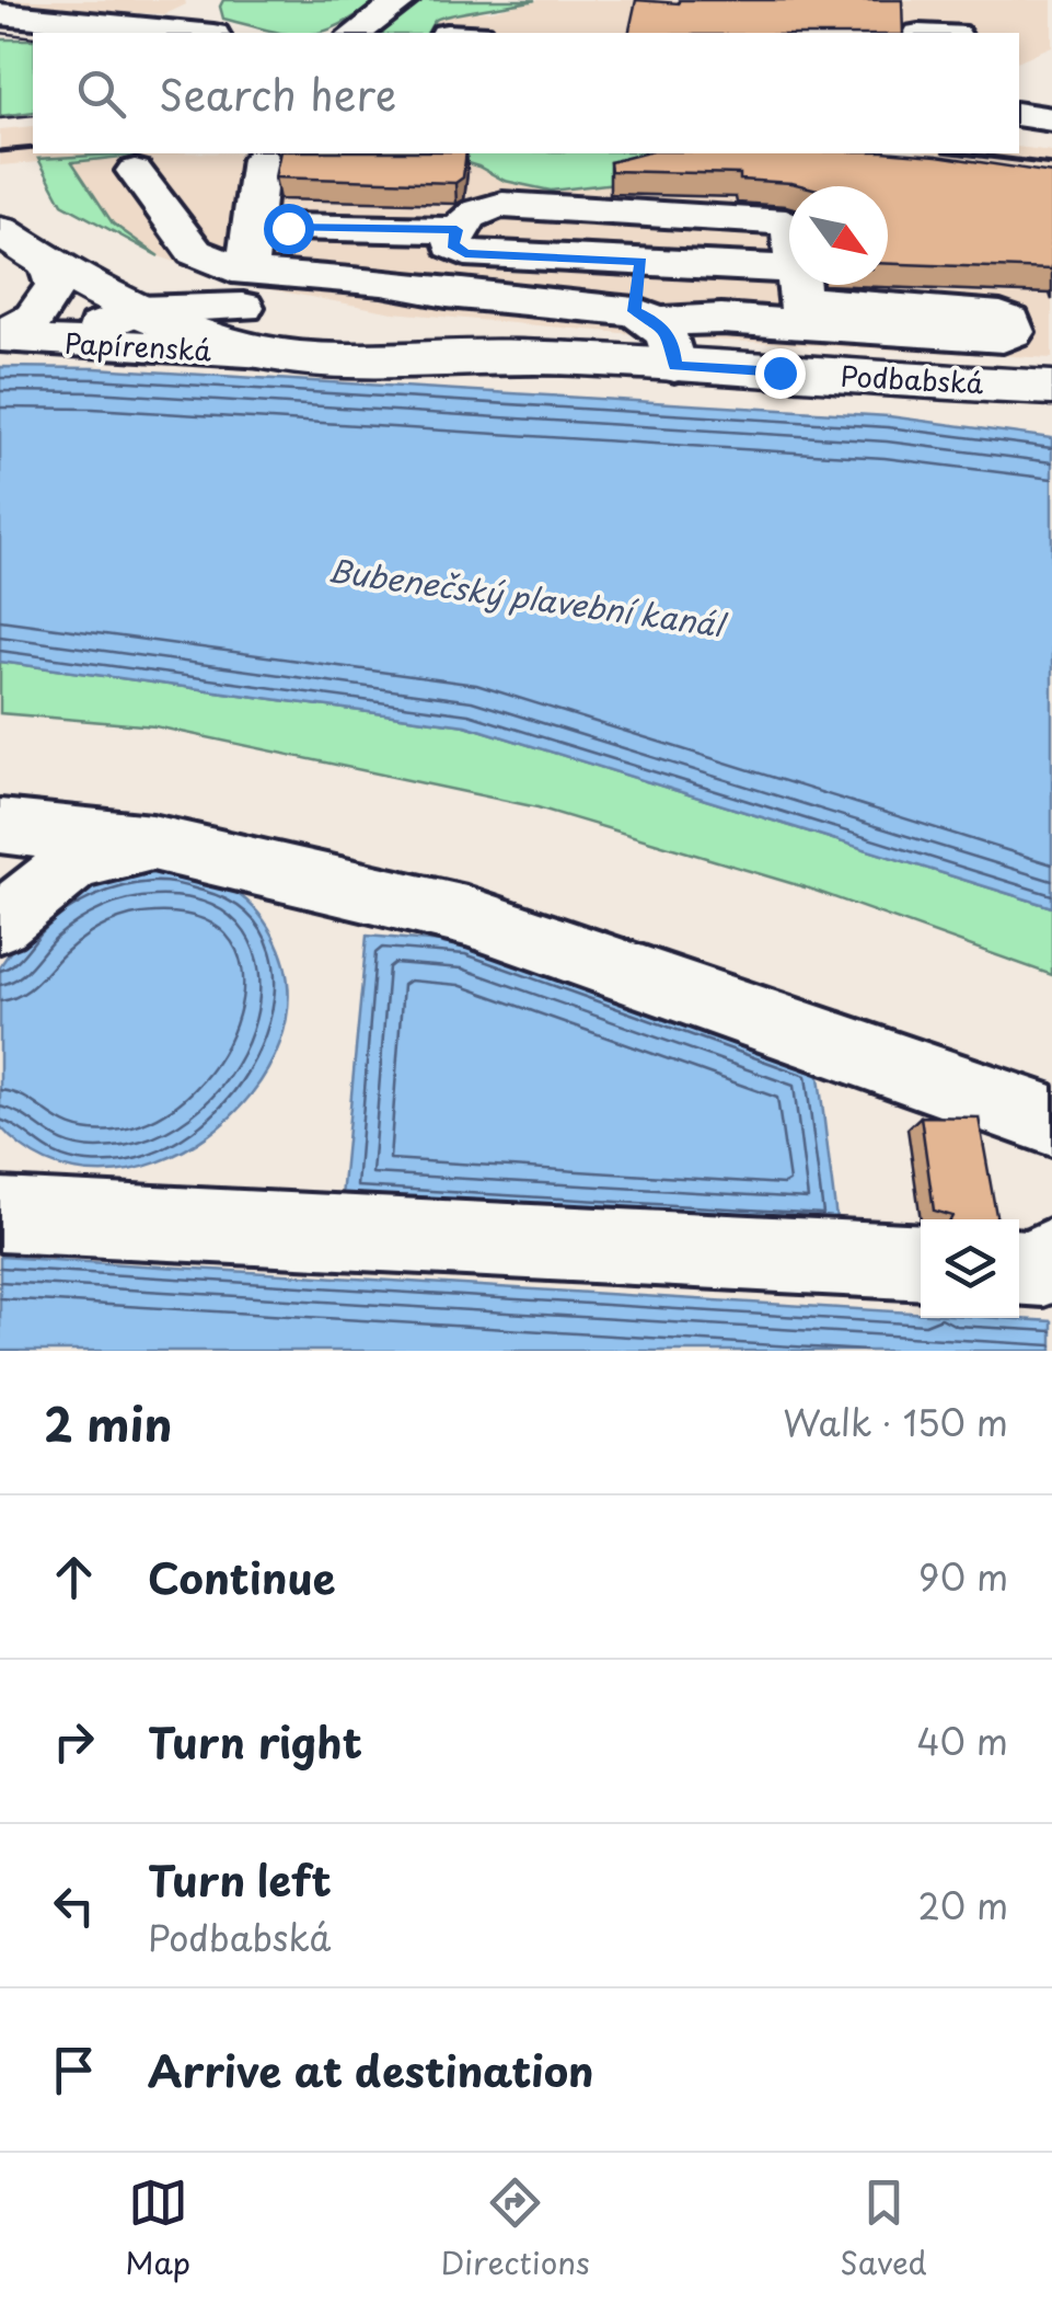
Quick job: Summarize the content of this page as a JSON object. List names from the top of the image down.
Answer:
{
  "streets": {
    "main road": ["Podbabská"],
    "street": ["Papírenská"]
  },
  "crossings": [
    ["Papírenská", "Podbabská"]
  ],
  "water": ["Bubenečský plavební kanál"],
  "north": "bottom right",
  "page": {
    "search": "Search here",
    "heading": ["2 min", "Walk · 150 m"],
    "list": [
      ["Continue", "90 m"],
      ["Turn right", "40 m"],
      ["Turn left", "Podbabská", "20 m"],
      "Arrive at destination"
    ],
    "nav": ["Map", "Directions", "Saved"]
  }
}
